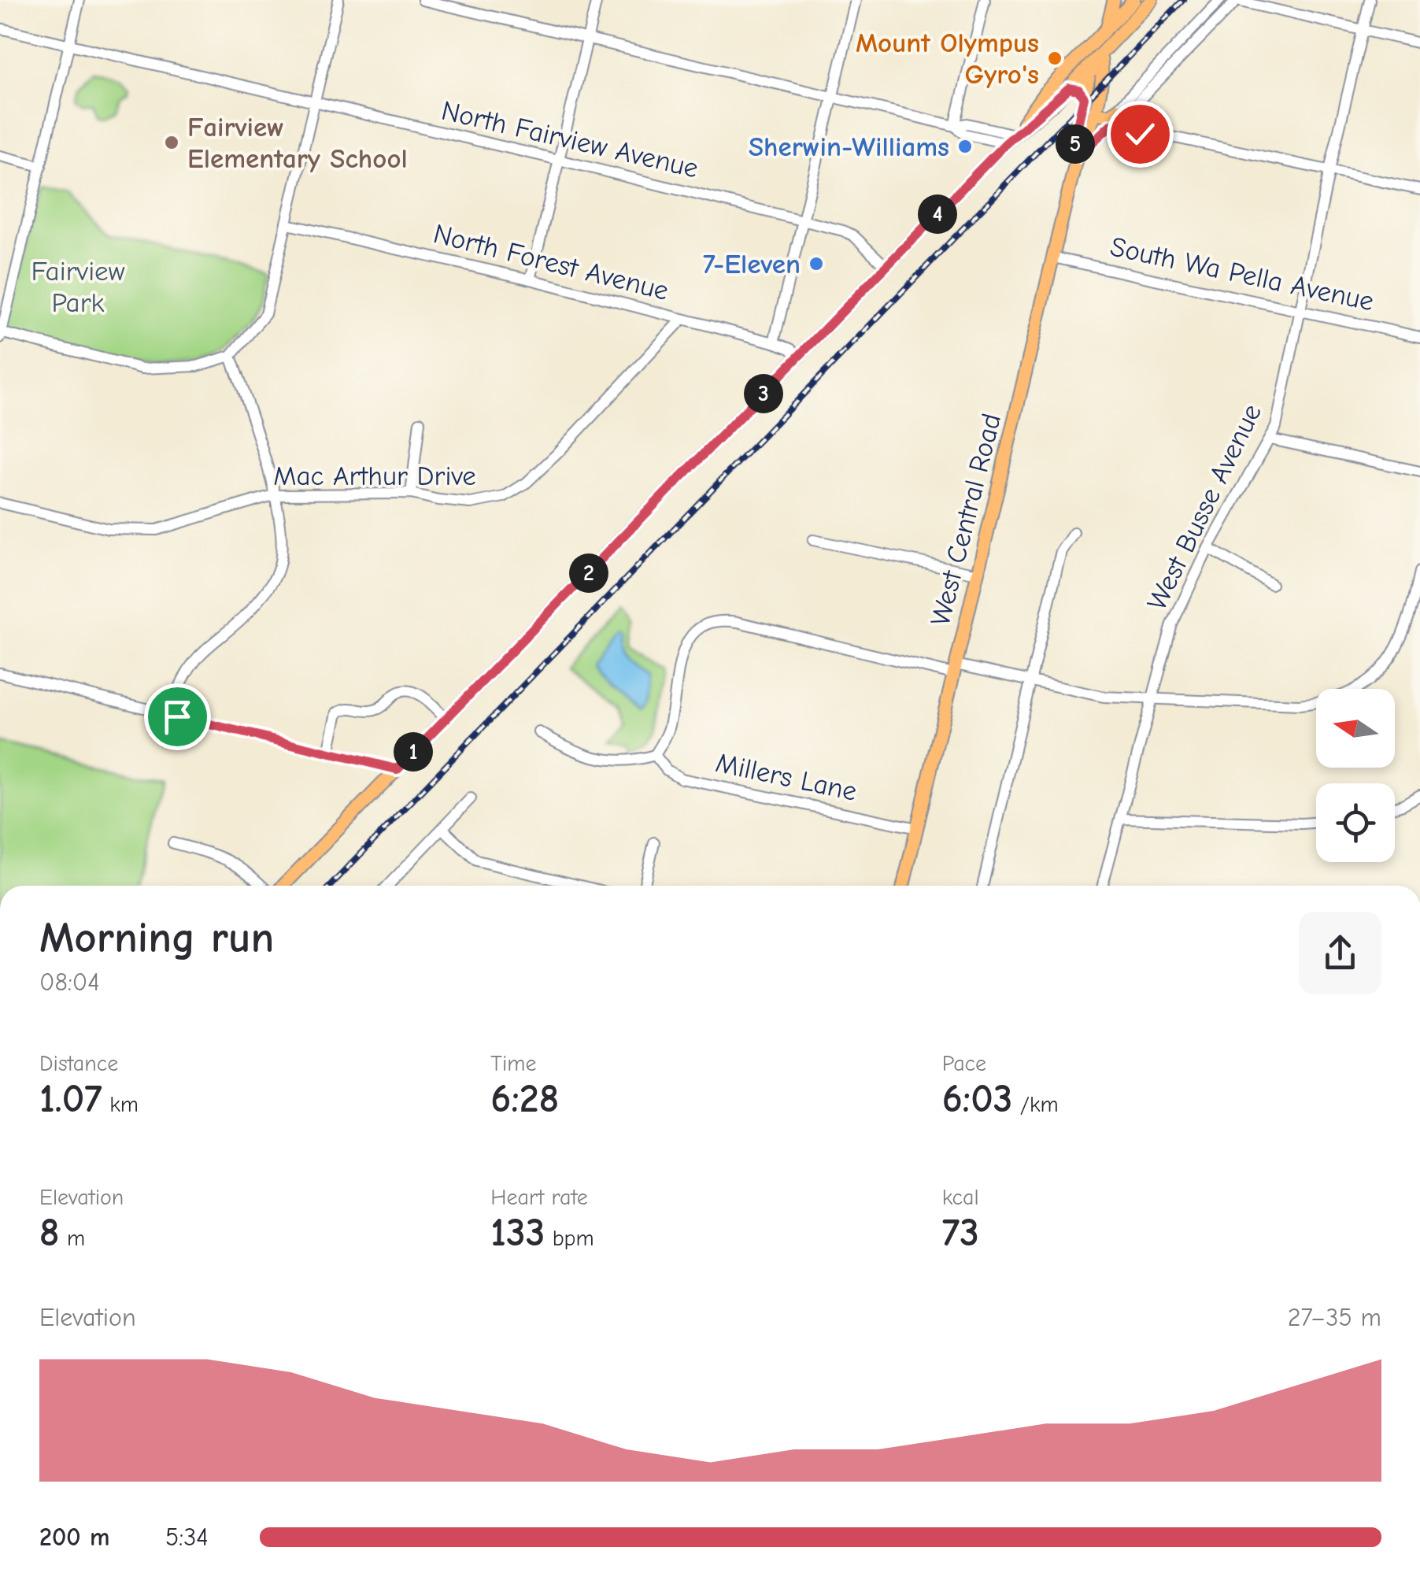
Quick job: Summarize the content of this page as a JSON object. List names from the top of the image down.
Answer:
{
  "streets": {
    "main road": ["West Central Road"],
    "street": [
      "North Fairview Avenue",
      "North Forest Avenue",
      "South Wa Pella Avenue",
      "Mac Arthur Drive",
      "West Busse Avenue",
      "Millers Lane"
    ]
  },
  "crossings": [
    ["North Forest Avenue", "Mac Arthur Drive"],
    ["South Wa Pella Avenue", "West Busse Avenue"],
    ["South Wa Pella Avenue", "West Central Road"],
    ["West Central Road", "Millers Lane"]
  ],
  "parks": ["Fairview Park"],
  "places": [
    "Mount Olympus Gyro's",
    "Fairview Elementary School",
    "Sherwin-Williams",
    "7-Eleven"
  ],
  "north": "left",
  "page": {
    "pins": [
      "5",
      "4",
      "3",
      "2",
      "1"
    ],
    "heading": ["Morning run", "08:04"],
    "stats": [
      ["Distance", "1.07 km"],
      ["Time", "6:28"],
      ["Pace", "6:03 /km"],
      ["Elevation", "8 m"],
      ["Heart rate", "133 bpm"],
      ["kcal", "73"]
    ],
    "chart": ["Elevation", "27–35 m"],
    "list": [
      {
        "name": "200 m",
        "note": "5:34"
      }
    ]
  }
}
